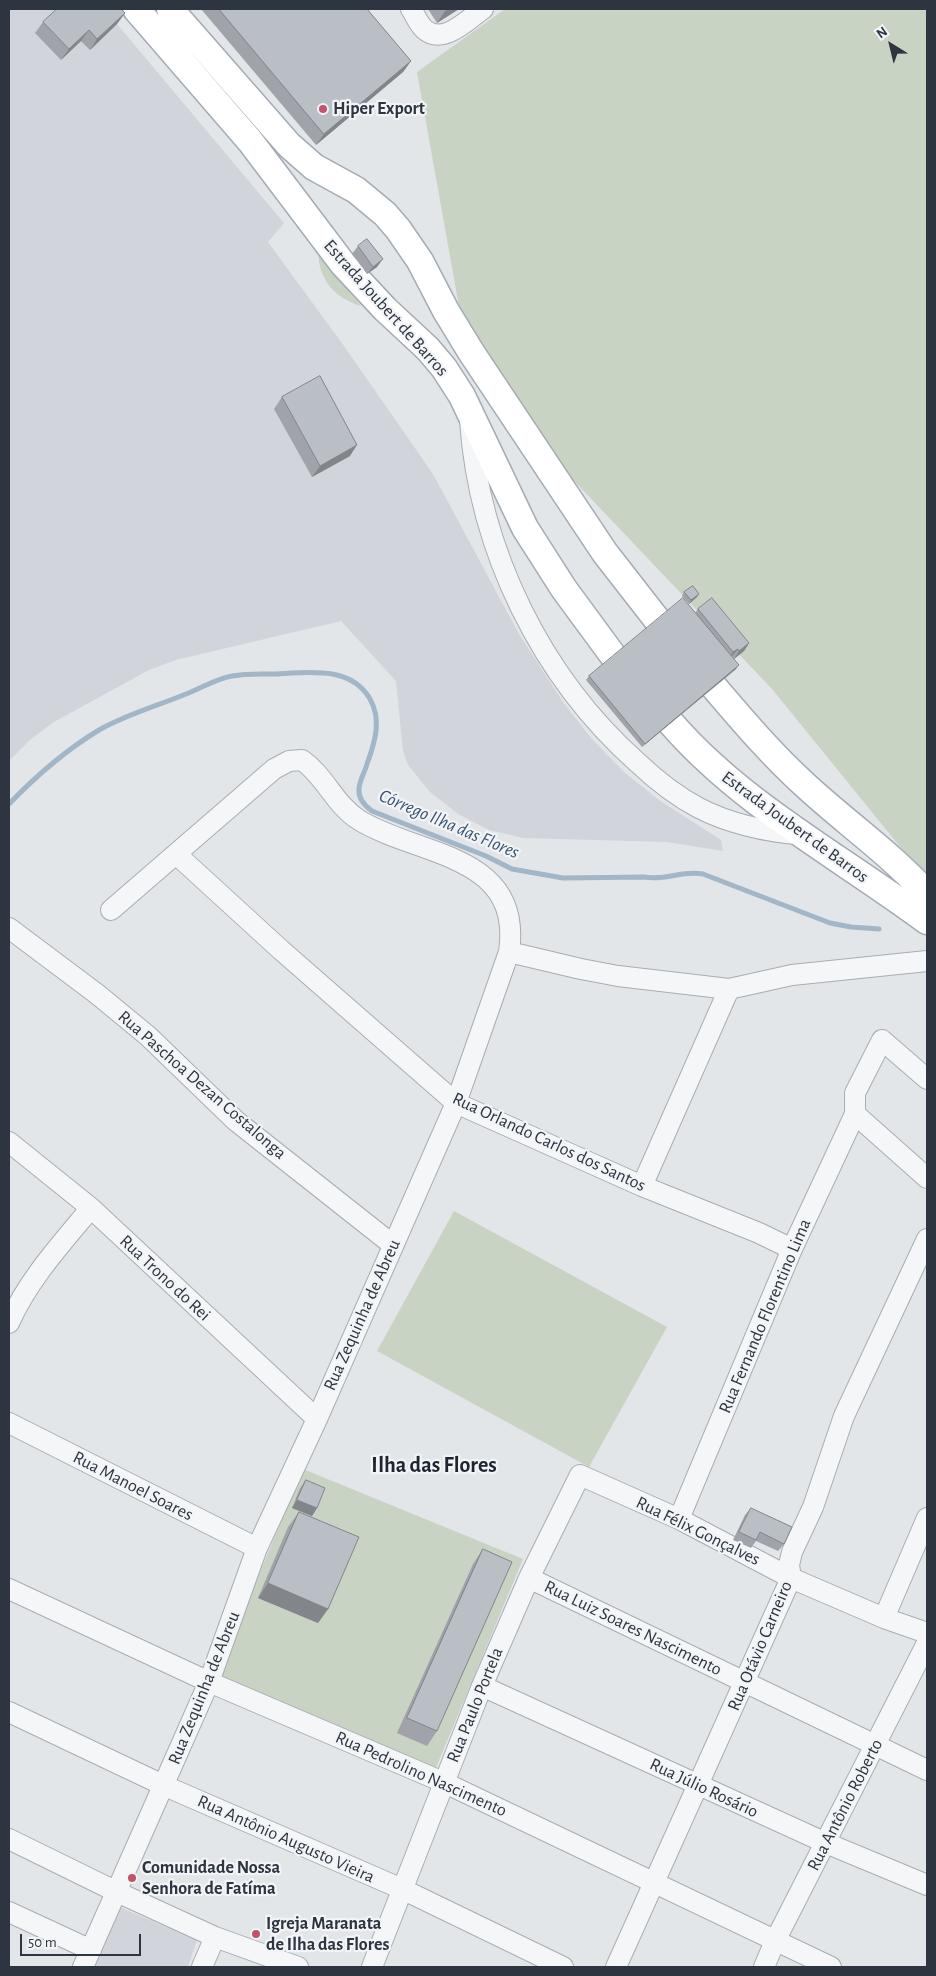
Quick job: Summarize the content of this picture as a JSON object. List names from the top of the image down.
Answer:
{
  "streets": {
    "main road": ["Estrada Joubert de Barros"],
    "street": [
      "Rua Paschoa Dezan Costalonga",
      "Rua Orlando Carlos dos Santos",
      "Rua Trono do Rei",
      "Rua Zequinha de Abreu",
      "Rua Fernando Florentino Lima",
      "Rua Manoel Soares",
      "Rua Félix Gonçalves",
      "Rua Luiz Soares Nascimento",
      "Rua Otávio Carneiro",
      "Rua Paulo Portela",
      "Rua Pedrolino Nascimento",
      "Rua Júlio Rosário",
      "Rua Antônio Roberto",
      "Rua Antônio Augusto Vieira"
    ]
  },
  "crossings": [
    ["Rua Paschoa Dezan Costalonga", "Rua Zequinha de Abreu"],
    ["Rua Orlando Carlos dos Santos", "Rua Zequinha de Abreu"],
    ["Rua Orlando Carlos dos Santos", "Rua Fernando Florentino Lima"],
    ["Rua Trono do Rei", "Rua Zequinha de Abreu"],
    ["Rua Zequinha de Abreu", "Rua Manoel Soares"],
    ["Rua Zequinha de Abreu", "Rua Pedrolino Nascimento"],
    ["Rua Zequinha de Abreu", "Rua Antônio Augusto Vieira"],
    ["Rua Fernando Florentino Lima", "Rua Félix Gonçalves"],
    ["Rua Félix Gonçalves", "Rua Otávio Carneiro"],
    ["Rua Félix Gonçalves", "Rua Paulo Portela"],
    ["Rua Luiz Soares Nascimento", "Rua Otávio Carneiro"],
    ["Rua Luiz Soares Nascimento", "Rua Paulo Portela"],
    ["Rua Luiz Soares Nascimento", "Rua Antônio Roberto"],
    ["Rua Otávio Carneiro", "Rua Pedrolino Nascimento"],
    ["Rua Otávio Carneiro", "Rua Júlio Rosário"],
    ["Rua Paulo Portela", "Rua Pedrolino Nascimento"],
    ["Rua Paulo Portela", "Rua Júlio Rosário"],
    ["Rua Paulo Portela", "Rua Antônio Augusto Vieira"],
    ["Rua Pedrolino Nascimento", "Rua Antônio Roberto"],
    ["Rua Júlio Rosário", "Rua Antônio Roberto"]
  ],
  "districts": ["Ilha das Flores"],
  "water": ["Córrego Ilha das Flores"],
  "places": ["Hiper Export", "Comunidade Nossa Senhora de Fatíma", "Igreja Maranata de Ilha das Flores"],
  "scale_bar": "50 m",
  "north": "top left"
}
